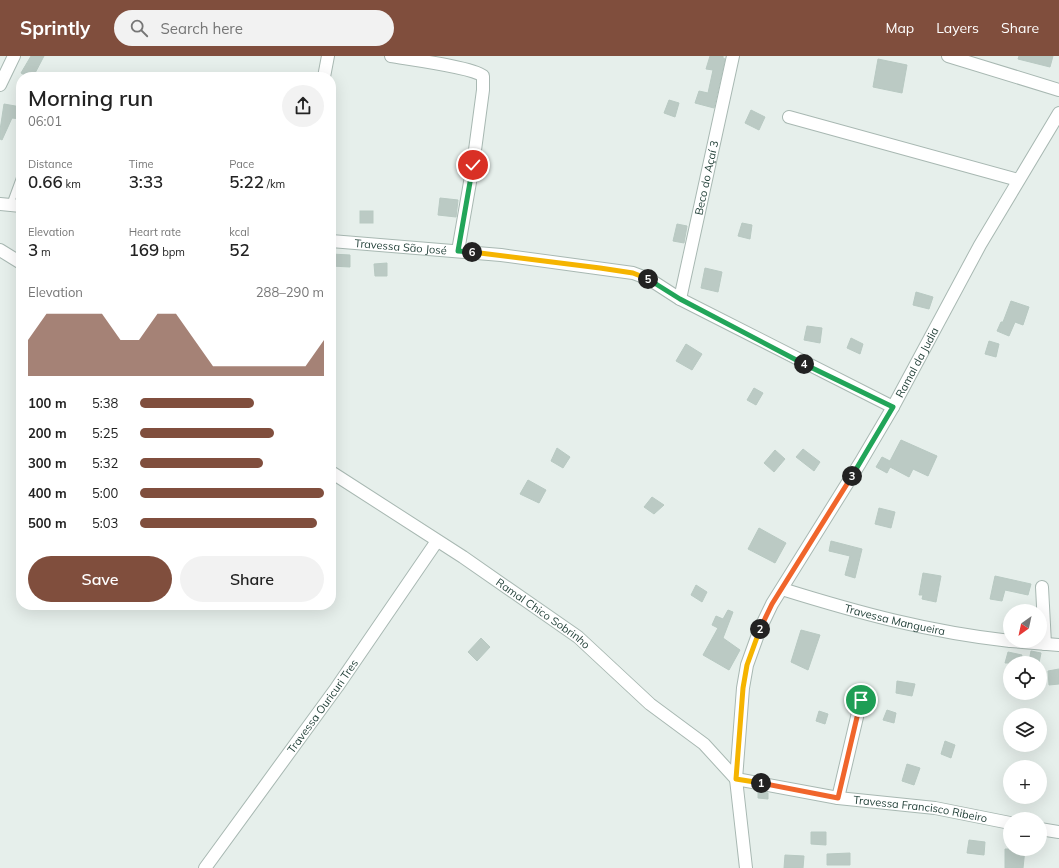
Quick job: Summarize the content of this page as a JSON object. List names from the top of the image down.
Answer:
{
  "streets": {
    "street": [
      "Beco do Açaí 3",
      "Travessa São José",
      "Ramal da Judia",
      "Ramal Chico Sobrinho",
      "Travessa Mangueira",
      "Travessa Ouricuri Tres",
      "Travessa Francisco Ribeiro"
    ]
  },
  "crossings": [
    ["Beco do Açaí 3", "Travessa São José"],
    ["Travessa São José", "Ramal da Judia"],
    ["Ramal da Judia", "Ramal Chico Sobrinho"],
    ["Ramal da Judia", "Travessa Mangueira"],
    ["Ramal da Judia", "Travessa Francisco Ribeiro"],
    ["Ramal Chico Sobrinho", "Travessa Ouricuri Tres"],
    ["Ramal Chico Sobrinho", "Travessa Francisco Ribeiro"]
  ],
  "north": "bottom left",
  "page": {
    "header": "Sprintly",
    "search": "Search here",
    "nav": ["Map", "Layers", "Share"],
    "heading": ["Morning run", "06:01"],
    "stats": [
      ["Distance", "0.66 km"],
      ["Time", "3:33"],
      ["Pace", "5:22 /km"],
      ["Elevation", "3 m"],
      ["Heart rate", "169 bpm"],
      ["kcal", "52"]
    ],
    "pins": [
      "6",
      "5",
      "4",
      "3",
      "2",
      "1"
    ],
    "chart": ["Elevation", "288–290 m"],
    "list": [
      {
        "name": "100 m",
        "note": "5:38"
      },
      {
        "name": "200 m",
        "note": "5:25"
      },
      {
        "name": "300 m",
        "note": "5:32"
      },
      {
        "name": "400 m",
        "note": "5:00"
      },
      {
        "name": "500 m",
        "note": "5:03"
      }
    ],
    "buttons": ["Save", "Share"],
    "map_buttons": ["+", "−"]
  }
}
